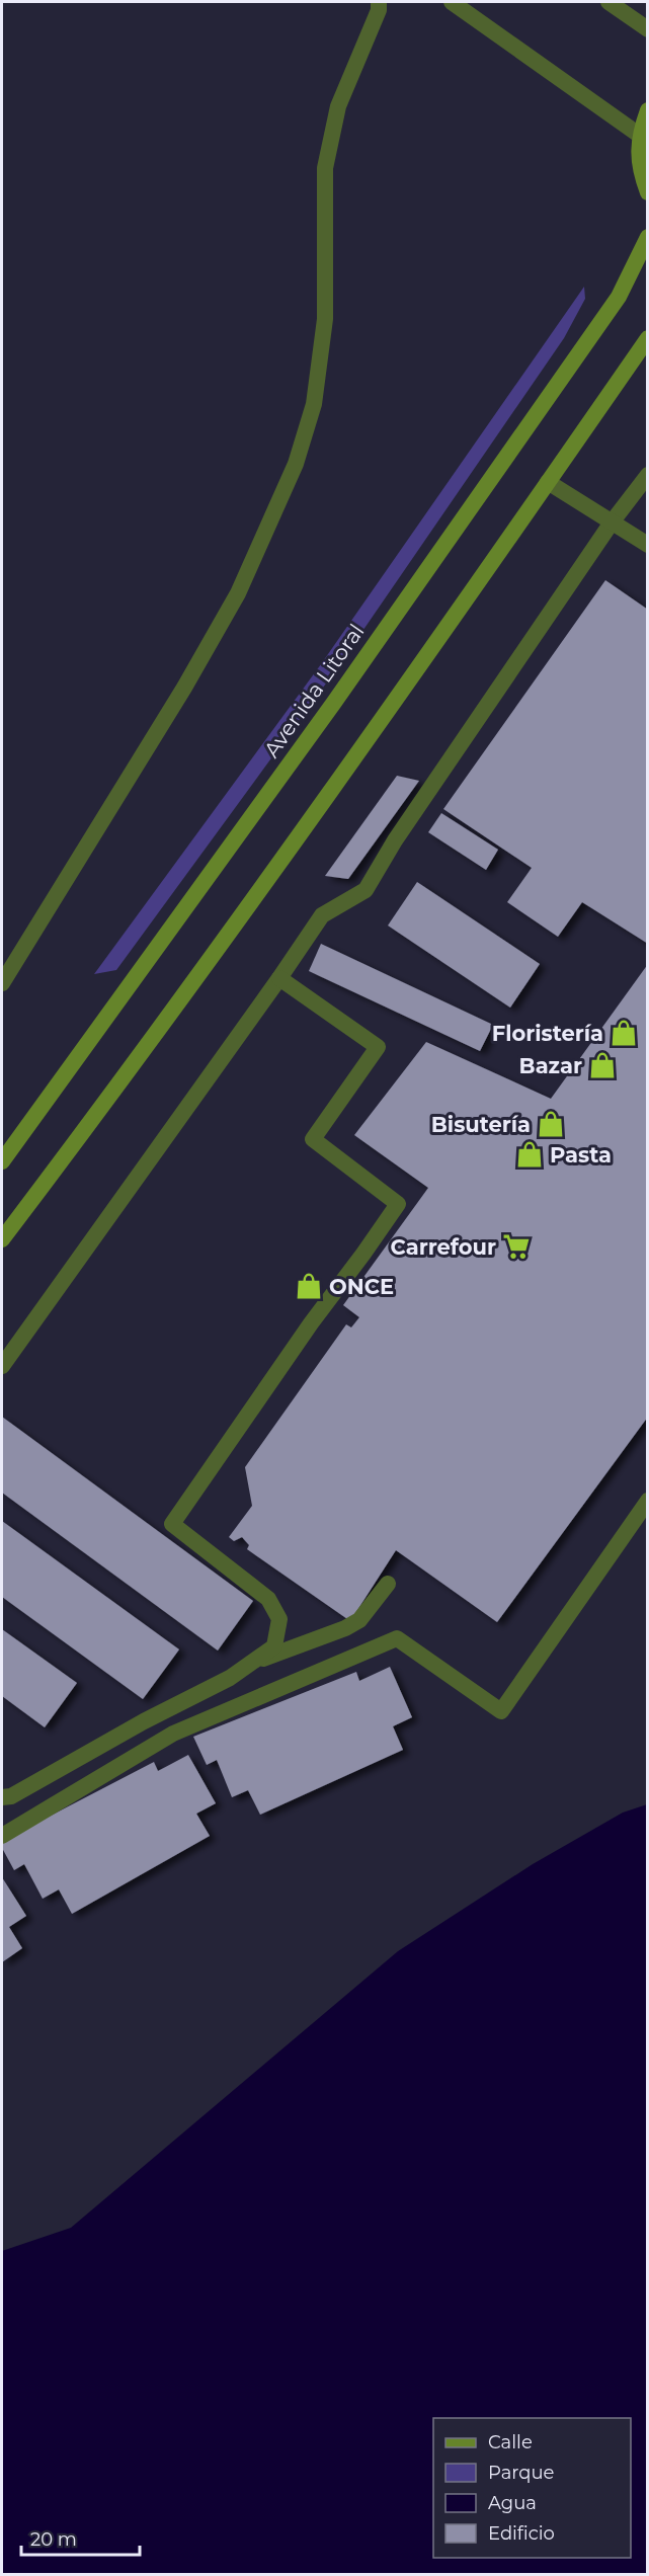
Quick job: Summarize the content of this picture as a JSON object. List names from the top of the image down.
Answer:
{
  "streets": {
    "main road": ["Avenida Litoral"]
  },
  "places": {
    "shop": [
      "Floristería",
      "Bazar",
      "Bisutería",
      "Pasta",
      "ONCE"
    ],
    "supermarket": ["Carrefour"]
  },
  "legend": [
    "Calle",
    "Parque",
    "Agua",
    "Edificio"
  ],
  "scale_bar": "20 m"
}
